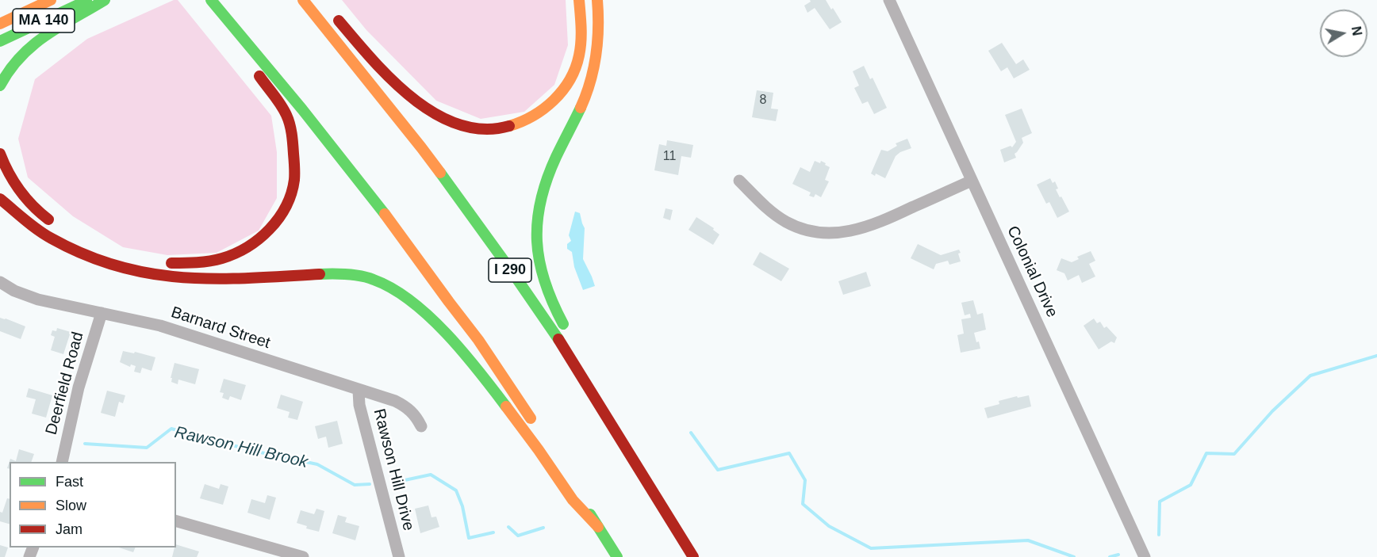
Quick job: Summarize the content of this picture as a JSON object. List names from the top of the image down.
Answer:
{
  "streets": {
    "main road": ["MA 140", "I 290"],
    "street": [
      "Colonial Drive",
      "Barnard Street",
      "Deerfield Road",
      "Rawson Hill Drive"
    ]
  },
  "crossings": [
    ["Barnard Street", "Deerfield Road"],
    ["Barnard Street", "Rawson Hill Drive"]
  ],
  "water": ["Rawson Hill Brook"],
  "house_numbers": ["8", "11"],
  "legend": ["Fast", "Slow", "Jam"],
  "north": "right"
}
